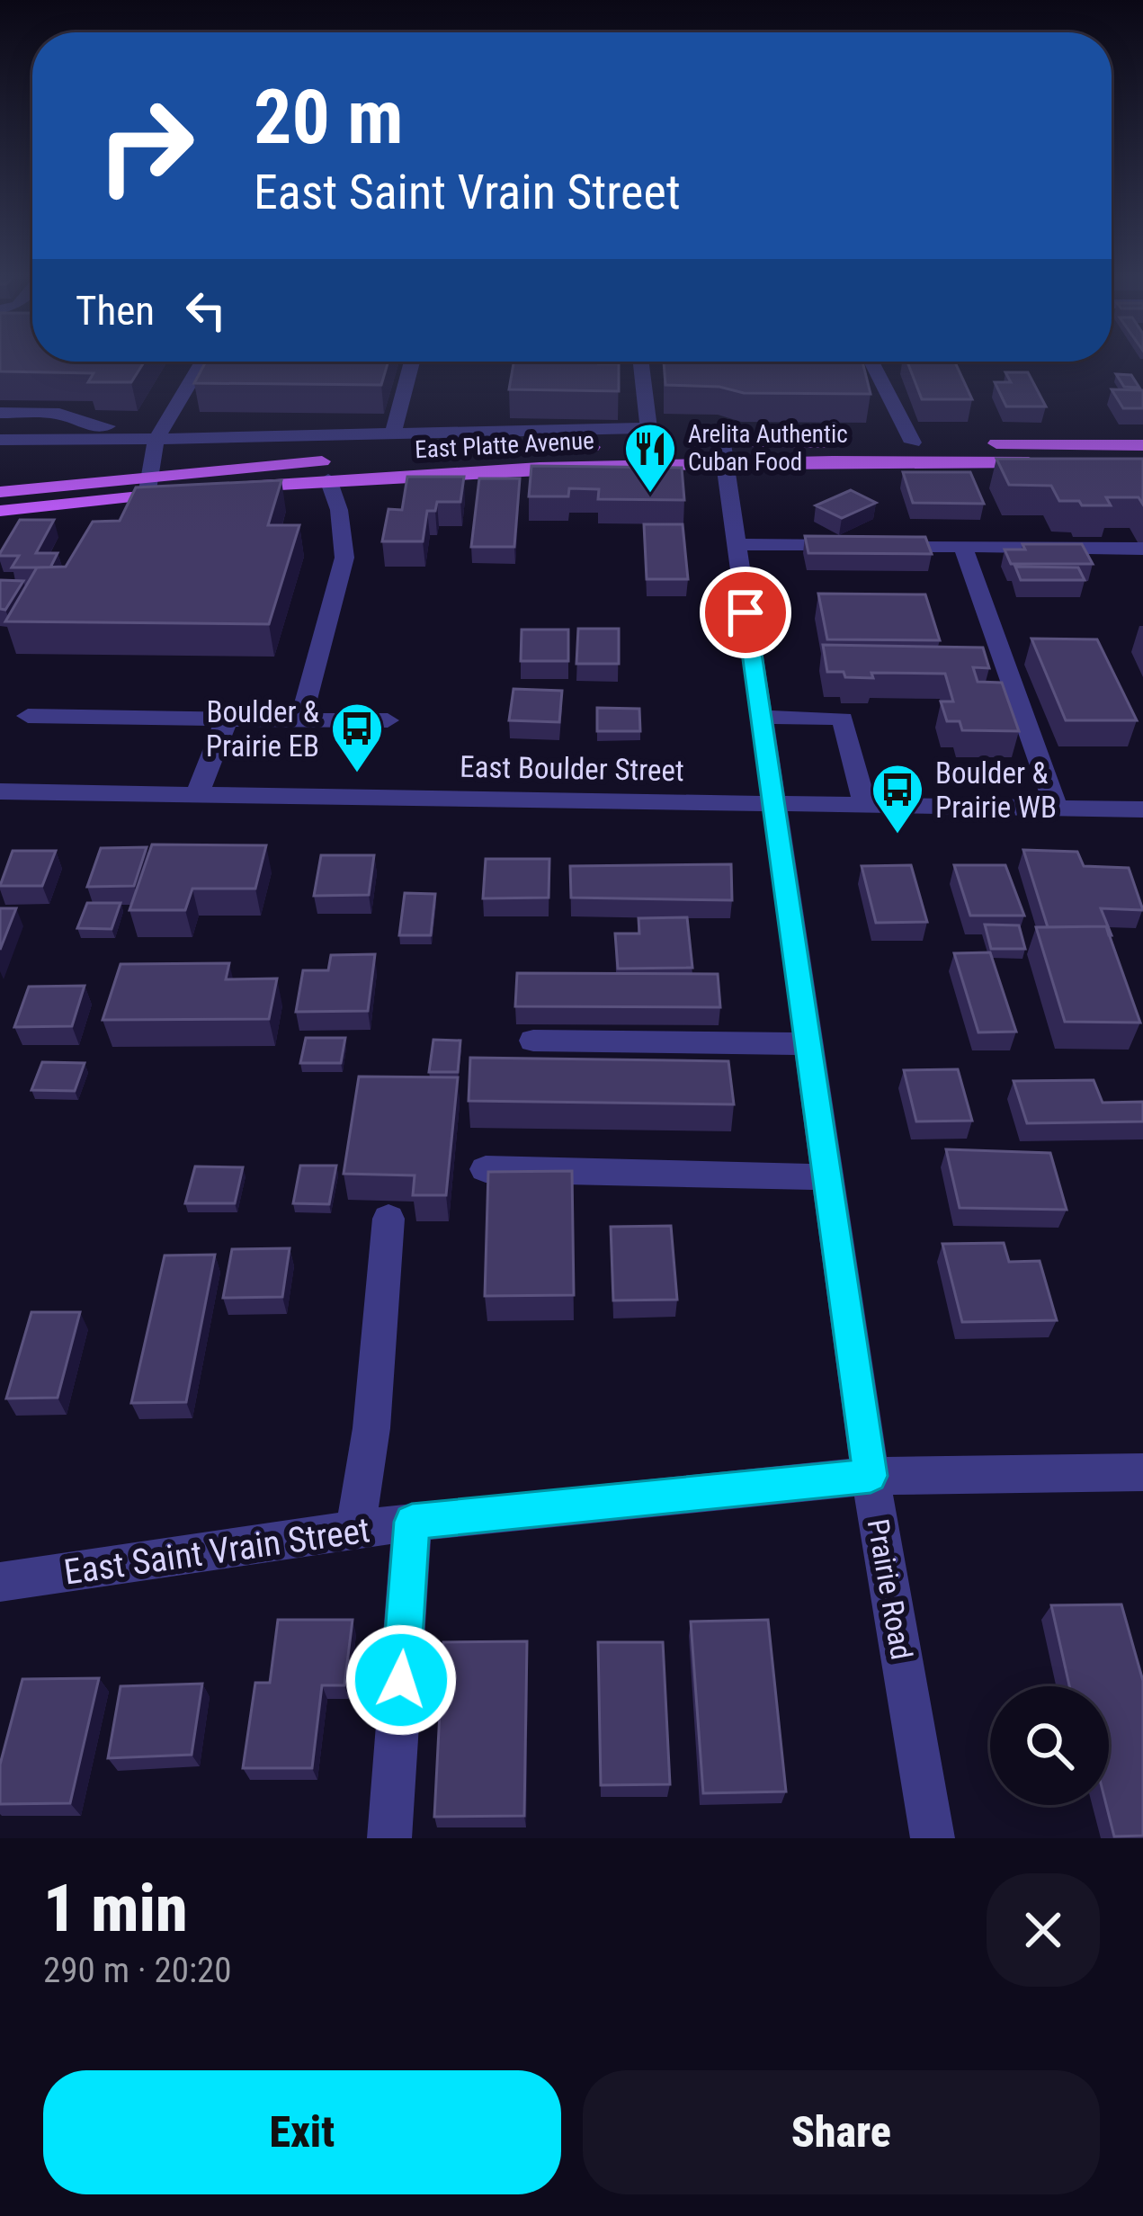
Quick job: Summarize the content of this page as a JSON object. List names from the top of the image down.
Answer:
{
  "streets": {
    "main road": ["East Platte Avenue"],
    "street": ["East Boulder Street", "East Saint Vrain Street", "Prairie Road"]
  },
  "crossings": [
    ["East Platte Avenue", "Prairie Road"],
    ["East Boulder Street", "Prairie Road"],
    ["East Saint Vrain Street", "Prairie Road"]
  ],
  "places": {
    "restaurant": ["Arelita Authentic Cuban Food"],
    "bus stop": ["Boulder & Prairie EB", "Boulder & Prairie WB"]
  },
  "page": {
    "turn": ["20 m", "East Saint Vrain Street"],
    "then": "Then",
    "heading": ["1 min", "290 m · 20:20"],
    "buttons": ["Exit", "Share"]
  }
}
